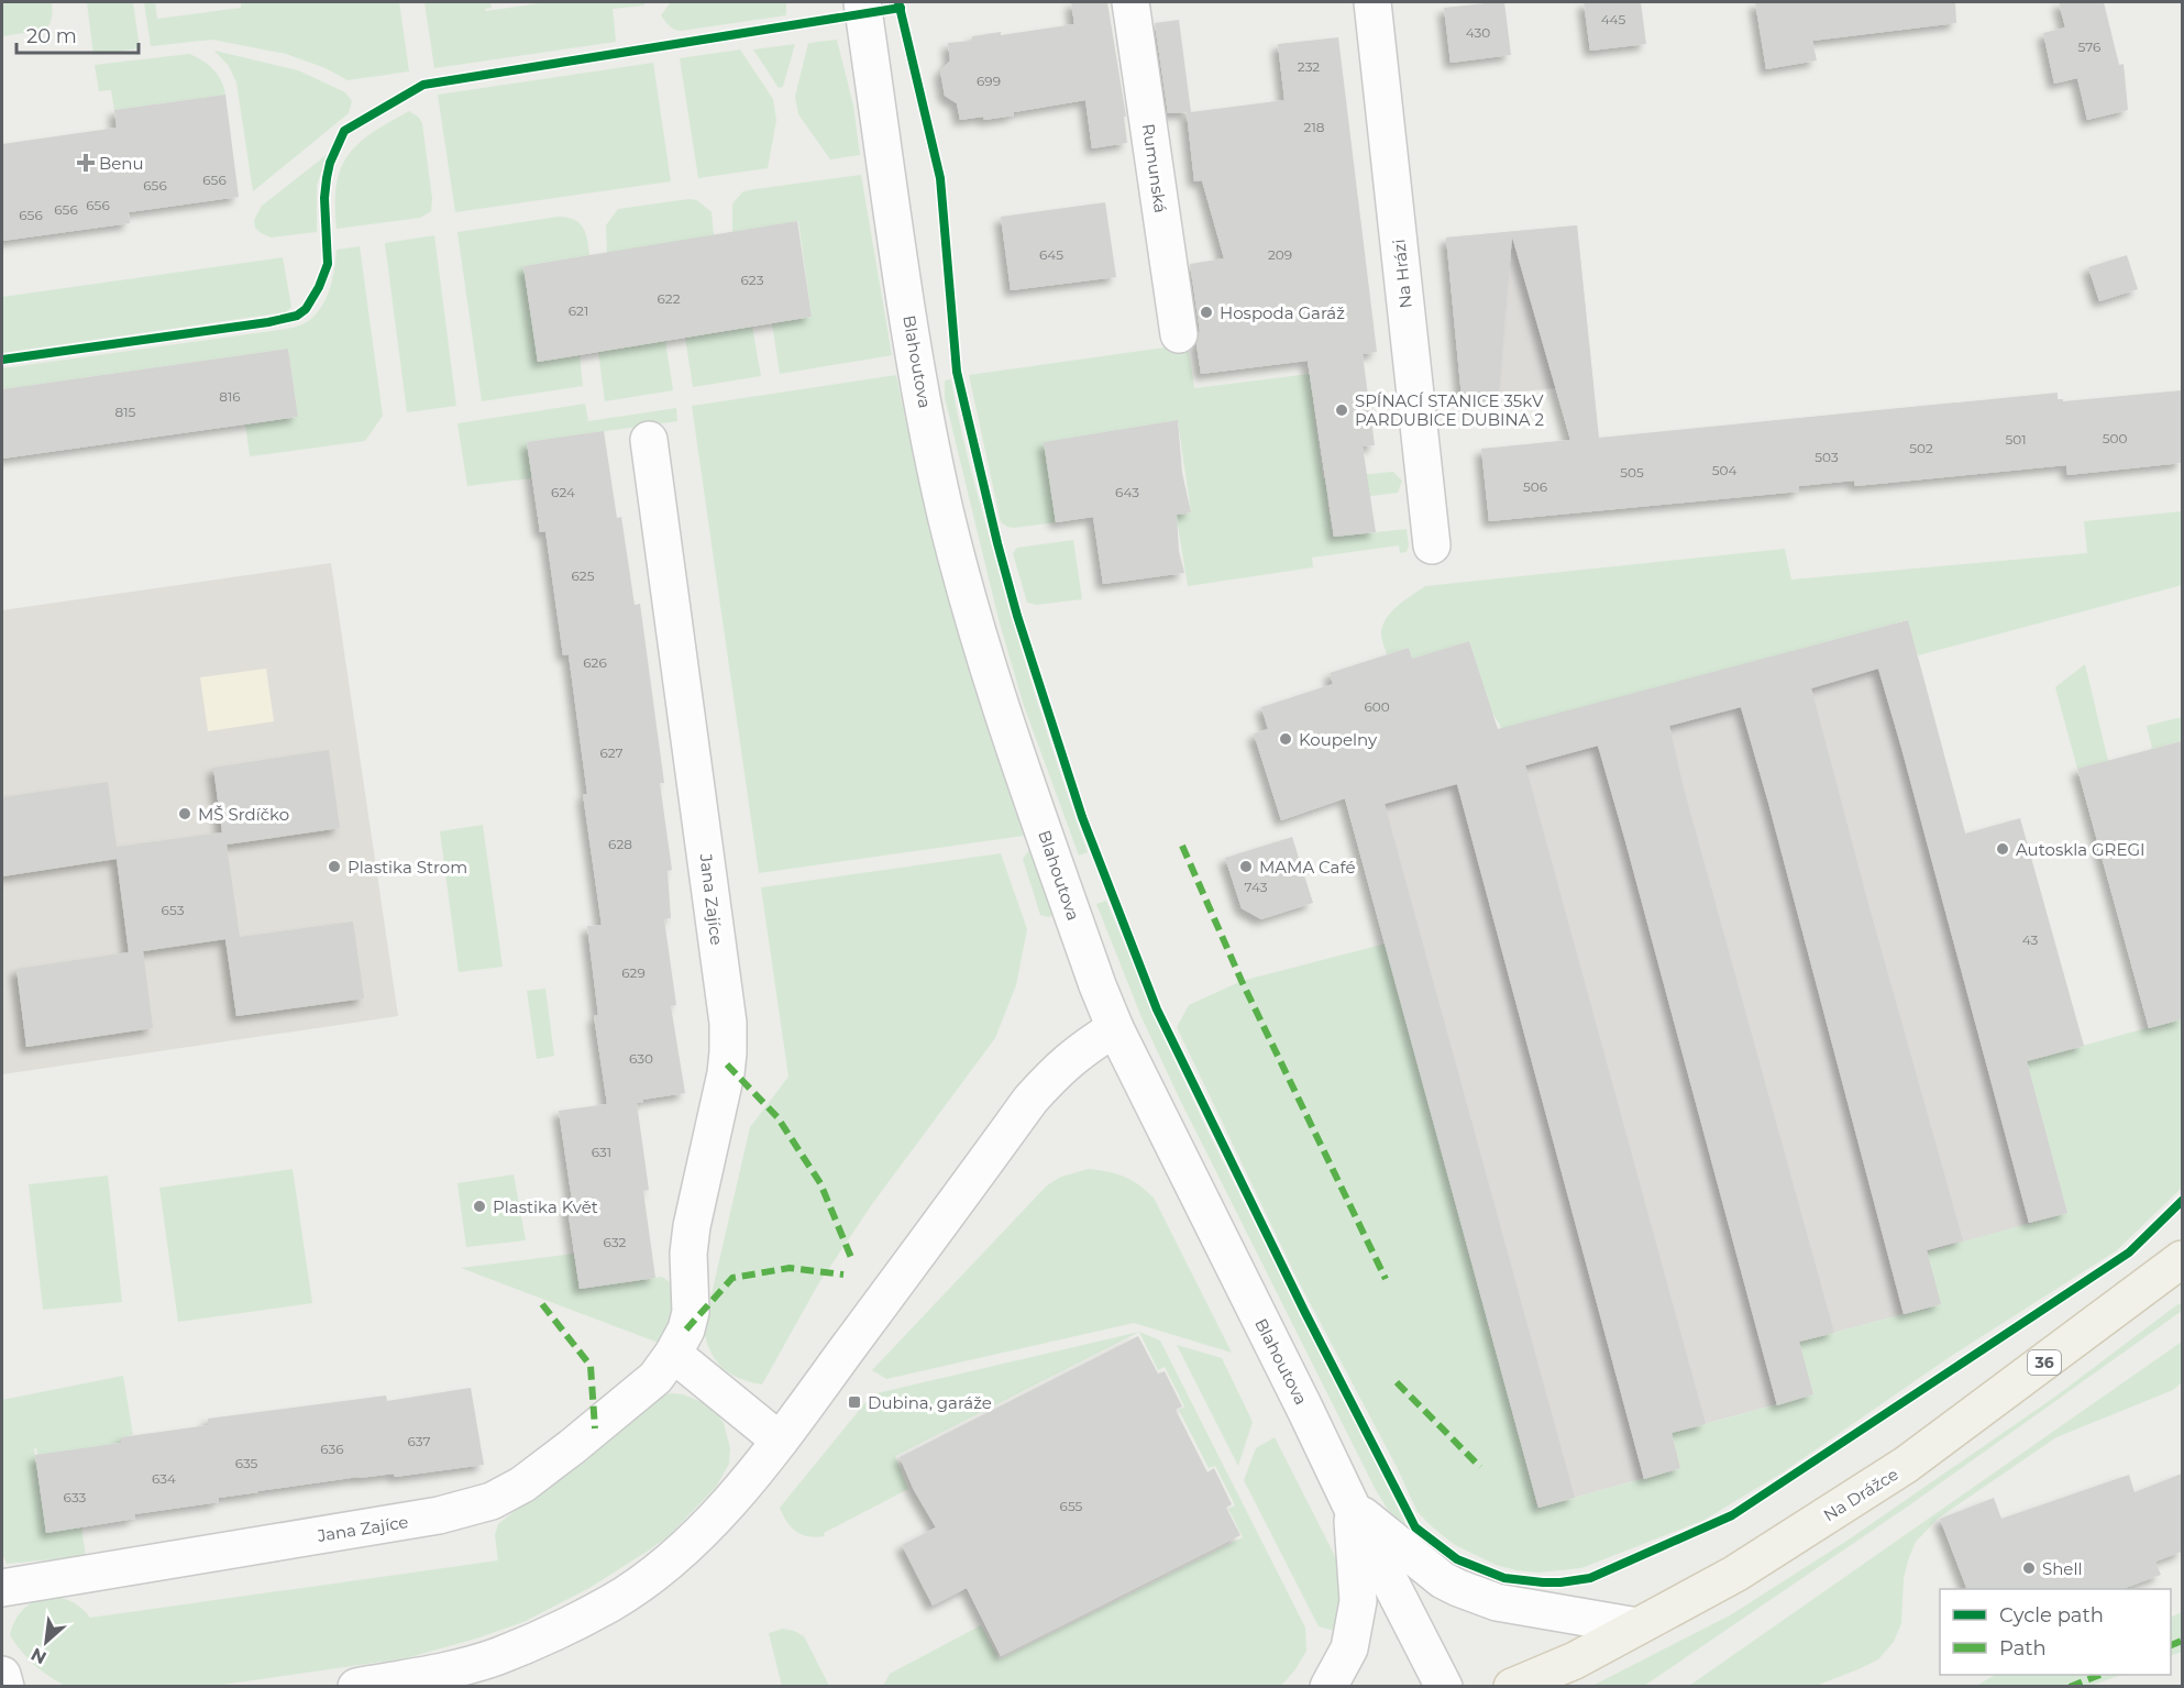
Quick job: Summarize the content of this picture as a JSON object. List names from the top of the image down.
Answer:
{
  "streets": {
    "main road": ["36", "Na Drážce"],
    "street": [
      "Rumunská",
      "Na Hrázi",
      "Blahoutova",
      "Jana Zajíce"
    ]
  },
  "places": {
    "health": ["Benu"],
    "other": [
      "Hospoda Garáž",
      "SPÍNACÍ STANICE 35kV PARDUBICE DUBINA 2",
      "Koupelny",
      "MŠ Srdíčko",
      "Autoskla GREGI",
      "Plastika Strom",
      "MAMA Café",
      "Plastika Květ",
      "Shell"
    ],
    "transit": ["Dubina, garáže"]
  },
  "house_numbers": [
    "445",
    "430",
    "576",
    "232",
    "699",
    "218",
    "656",
    "656",
    "656",
    "656",
    "656",
    "645",
    "209",
    "623",
    "622",
    "621",
    "816",
    "815",
    "500",
    "501",
    "502",
    "503",
    "504",
    "505",
    "506",
    "624",
    "643",
    "625",
    "626",
    "600",
    "627",
    "628",
    "743",
    "653",
    "43",
    "629",
    "630",
    "631",
    "632",
    "637",
    "636",
    "635",
    "634",
    "633",
    "655"
  ],
  "legend": ["Cycle path", "Path"],
  "scale_bar": "20 m",
  "north": "bottom left"
}
